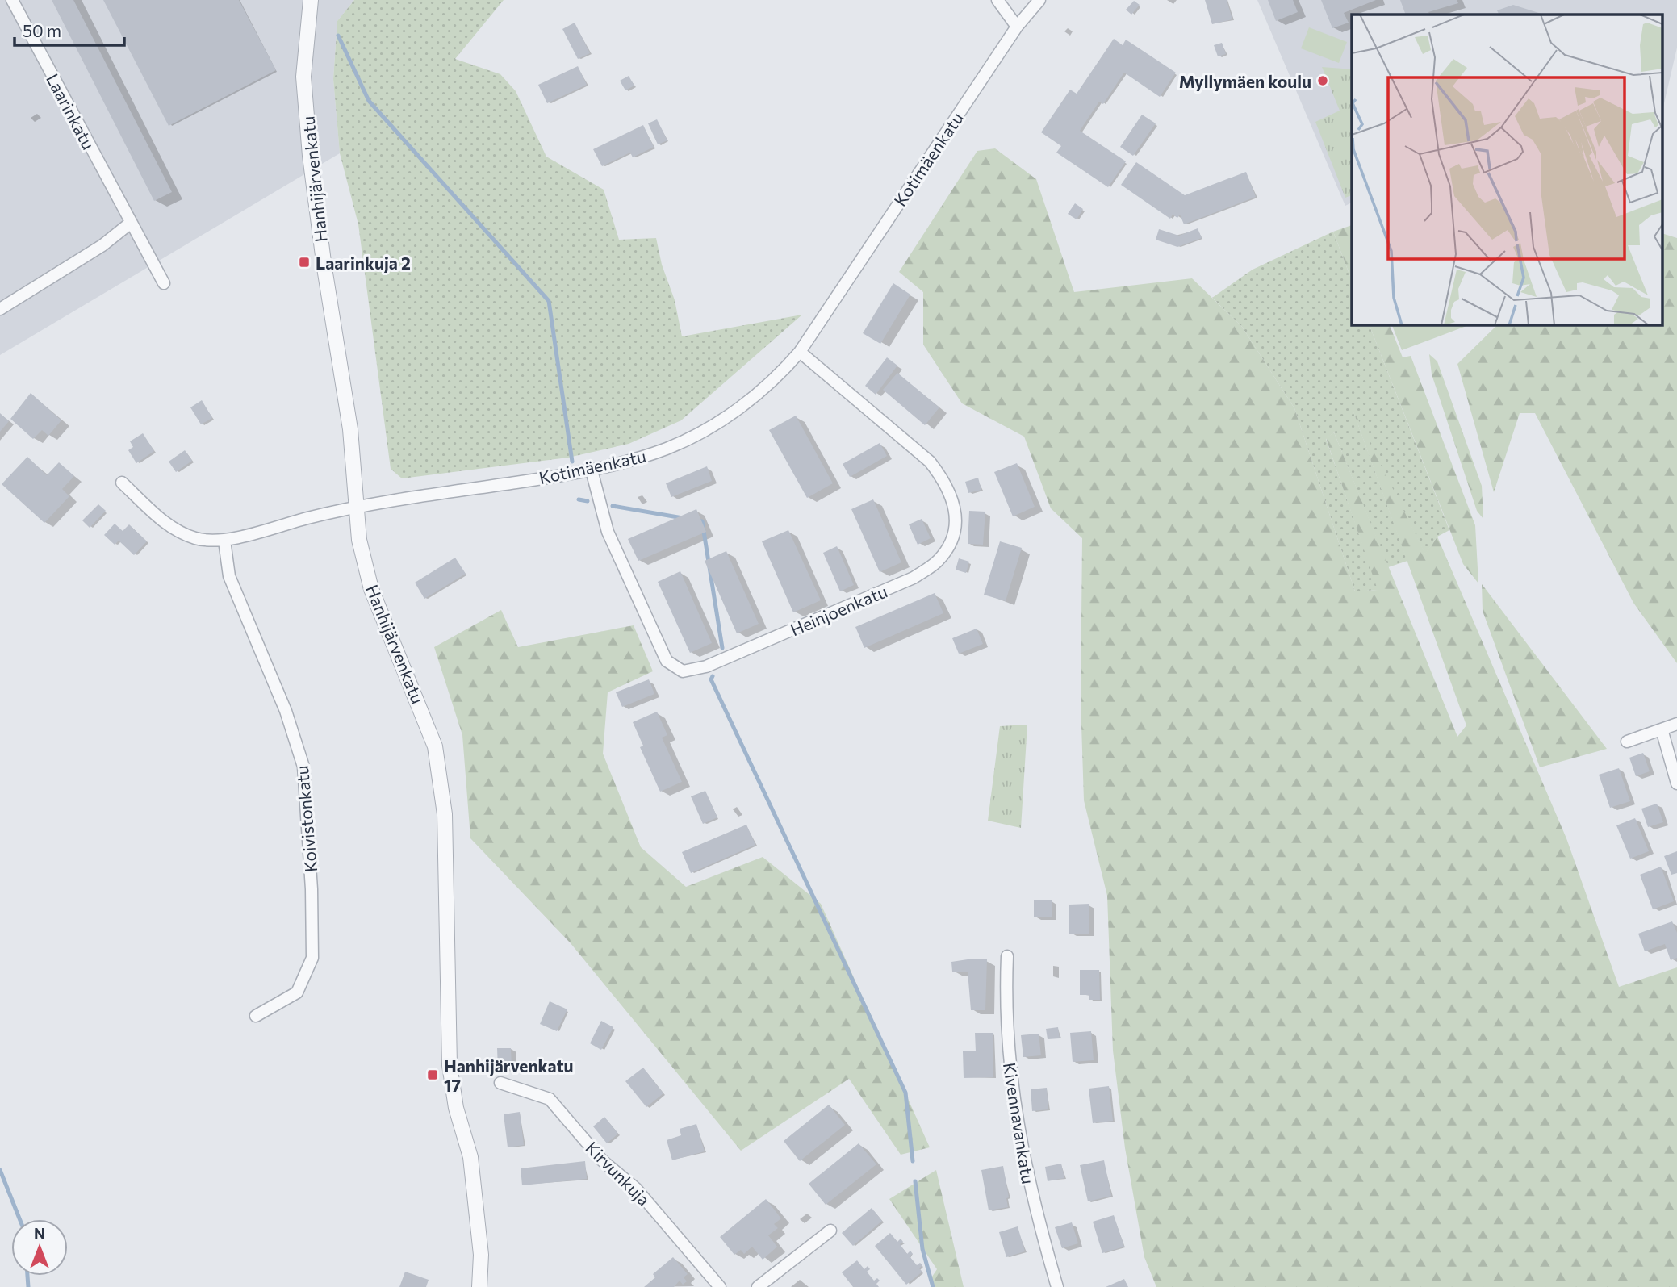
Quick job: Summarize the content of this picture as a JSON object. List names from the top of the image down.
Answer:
{
  "streets": {
    "street": [
      "Laarinkatu",
      "Kotimäenkatu",
      "Hanhijärvenkatu",
      "Heinjoenkatu",
      "Koivistonkatu",
      "Kivennavankatu",
      "Kirvunkuja"
    ]
  },
  "crossings": [
    ["Kotimäenkatu", "Hanhijärvenkatu"],
    ["Kotimäenkatu", "Heinjoenkatu"],
    ["Kotimäenkatu", "Koivistonkatu"]
  ],
  "places": {
    "other": ["Myllymäen koulu"],
    "transit": ["Laarinkuja 2", "Hanhijärvenkatu 17"]
  },
  "scale_bar": "50 m",
  "north": "top"
}
